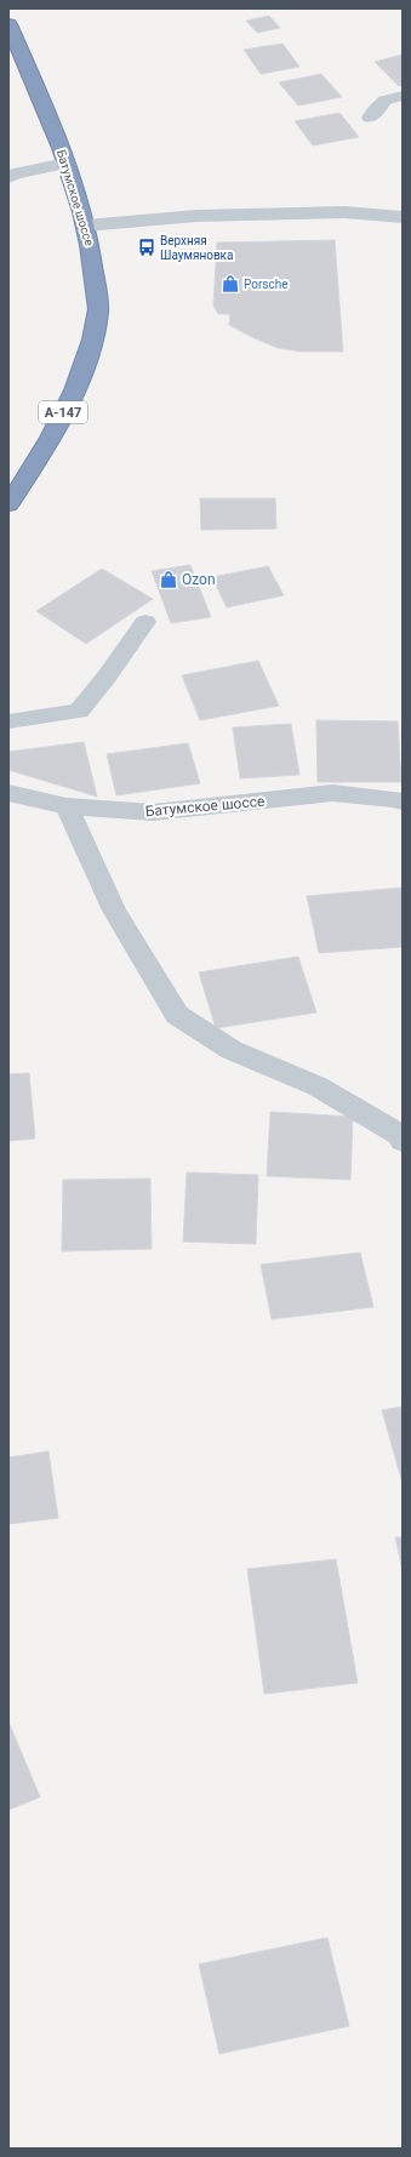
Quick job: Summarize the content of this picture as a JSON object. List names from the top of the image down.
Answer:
{
  "streets": {
    "highway": ["Батумское шоссе", "А-147"]
  },
  "places": {
    "bus stop": ["Верхняя Шаумяновка"],
    "shop": ["Porsche", "Ozon"]
  }
}
